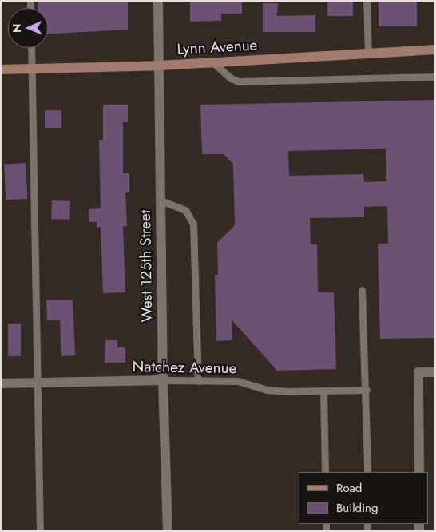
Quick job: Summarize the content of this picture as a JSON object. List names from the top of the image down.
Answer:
{
  "streets": {
    "main road": ["Lynn Avenue"],
    "street": ["West 125th Street", "Natchez Avenue"]
  },
  "crossings": [
    ["Lynn Avenue", "West 125th Street"],
    ["West 125th Street", "Natchez Avenue"]
  ],
  "legend": ["Road", "Building"],
  "north": "left"
}
